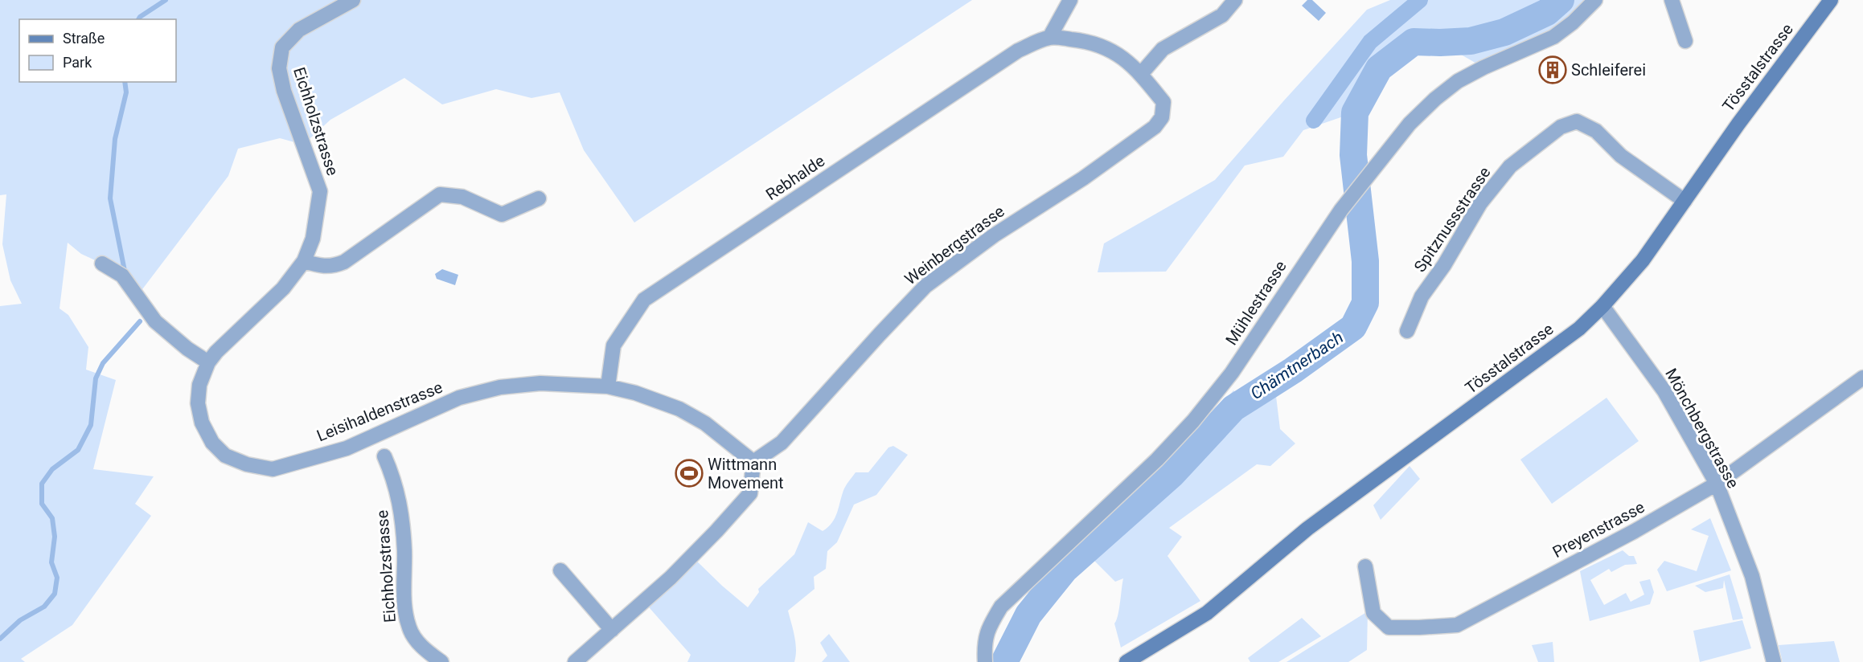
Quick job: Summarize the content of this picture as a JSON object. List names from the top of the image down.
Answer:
{
  "streets": {
    "main road": ["Tösstalstrasse"],
    "street": [
      "Eichholzstrasse",
      "Rebhalde",
      "Spitznussstrasse",
      "Weinbergstrasse",
      "Mühlestrasse",
      "Leisihaldenstrasse",
      "Mönchbergstrasse",
      "Preyenstrasse"
    ]
  },
  "crossings": [
    ["Tösstalstrasse", "Spitznussstrasse"],
    ["Tösstalstrasse", "Mönchbergstrasse"],
    ["Eichholzstrasse", "Leisihaldenstrasse"],
    ["Rebhalde", "Weinbergstrasse"],
    ["Rebhalde", "Leisihaldenstrasse"],
    ["Weinbergstrasse", "Leisihaldenstrasse"],
    ["Mönchbergstrasse", "Preyenstrasse"]
  ],
  "water": ["Chämtnerbach"],
  "places": {
    "building": ["Schleiferei"],
    "sports": ["Wittmann Movement"]
  },
  "legend": ["Straße", "Park"]
}
